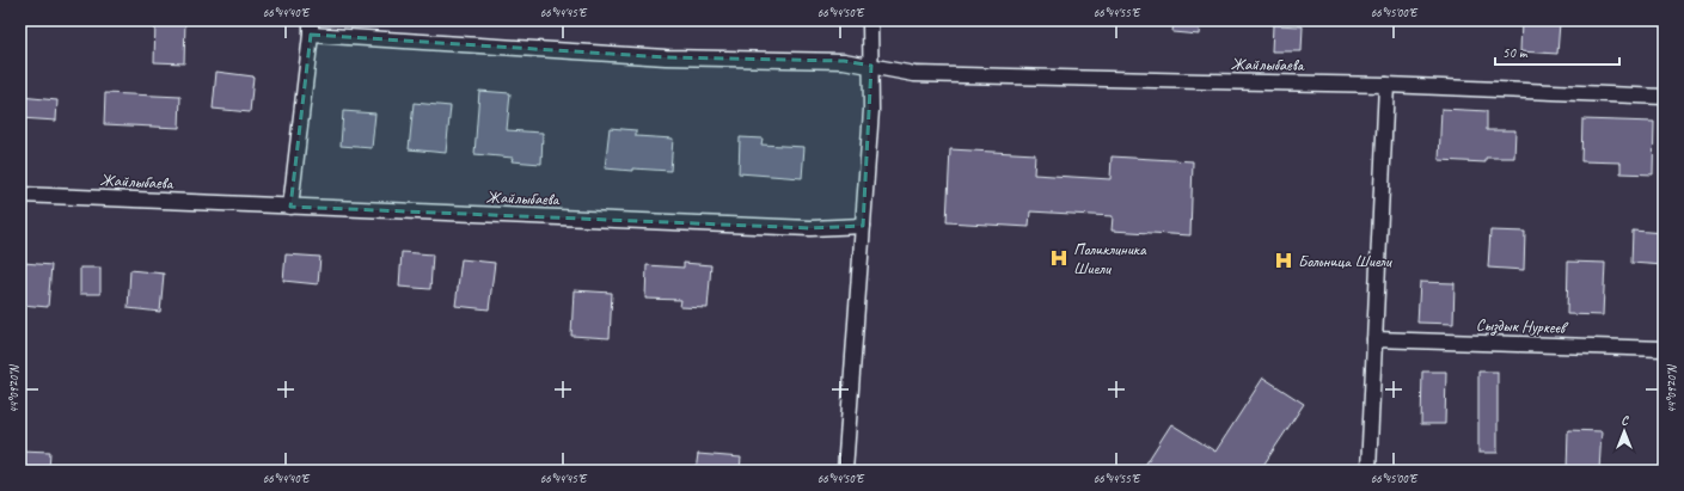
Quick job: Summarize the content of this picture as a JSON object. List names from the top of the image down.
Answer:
{
  "streets": {
    "street": ["Жайлыбаева", "Сыздык Нуркеев"]
  },
  "places": {
    "hospital": ["Поликлиника Шиели", "Больница Шиели"]
  },
  "scale_bar": "50 m",
  "north": "top",
  "coordinates": [
    "66°44'40\"E",
    "66°44'45\"E",
    "66°44'50\"E",
    "66°44'55\"E",
    "66°45'00\"E",
    "44°09'20\"N"
  ]
}
